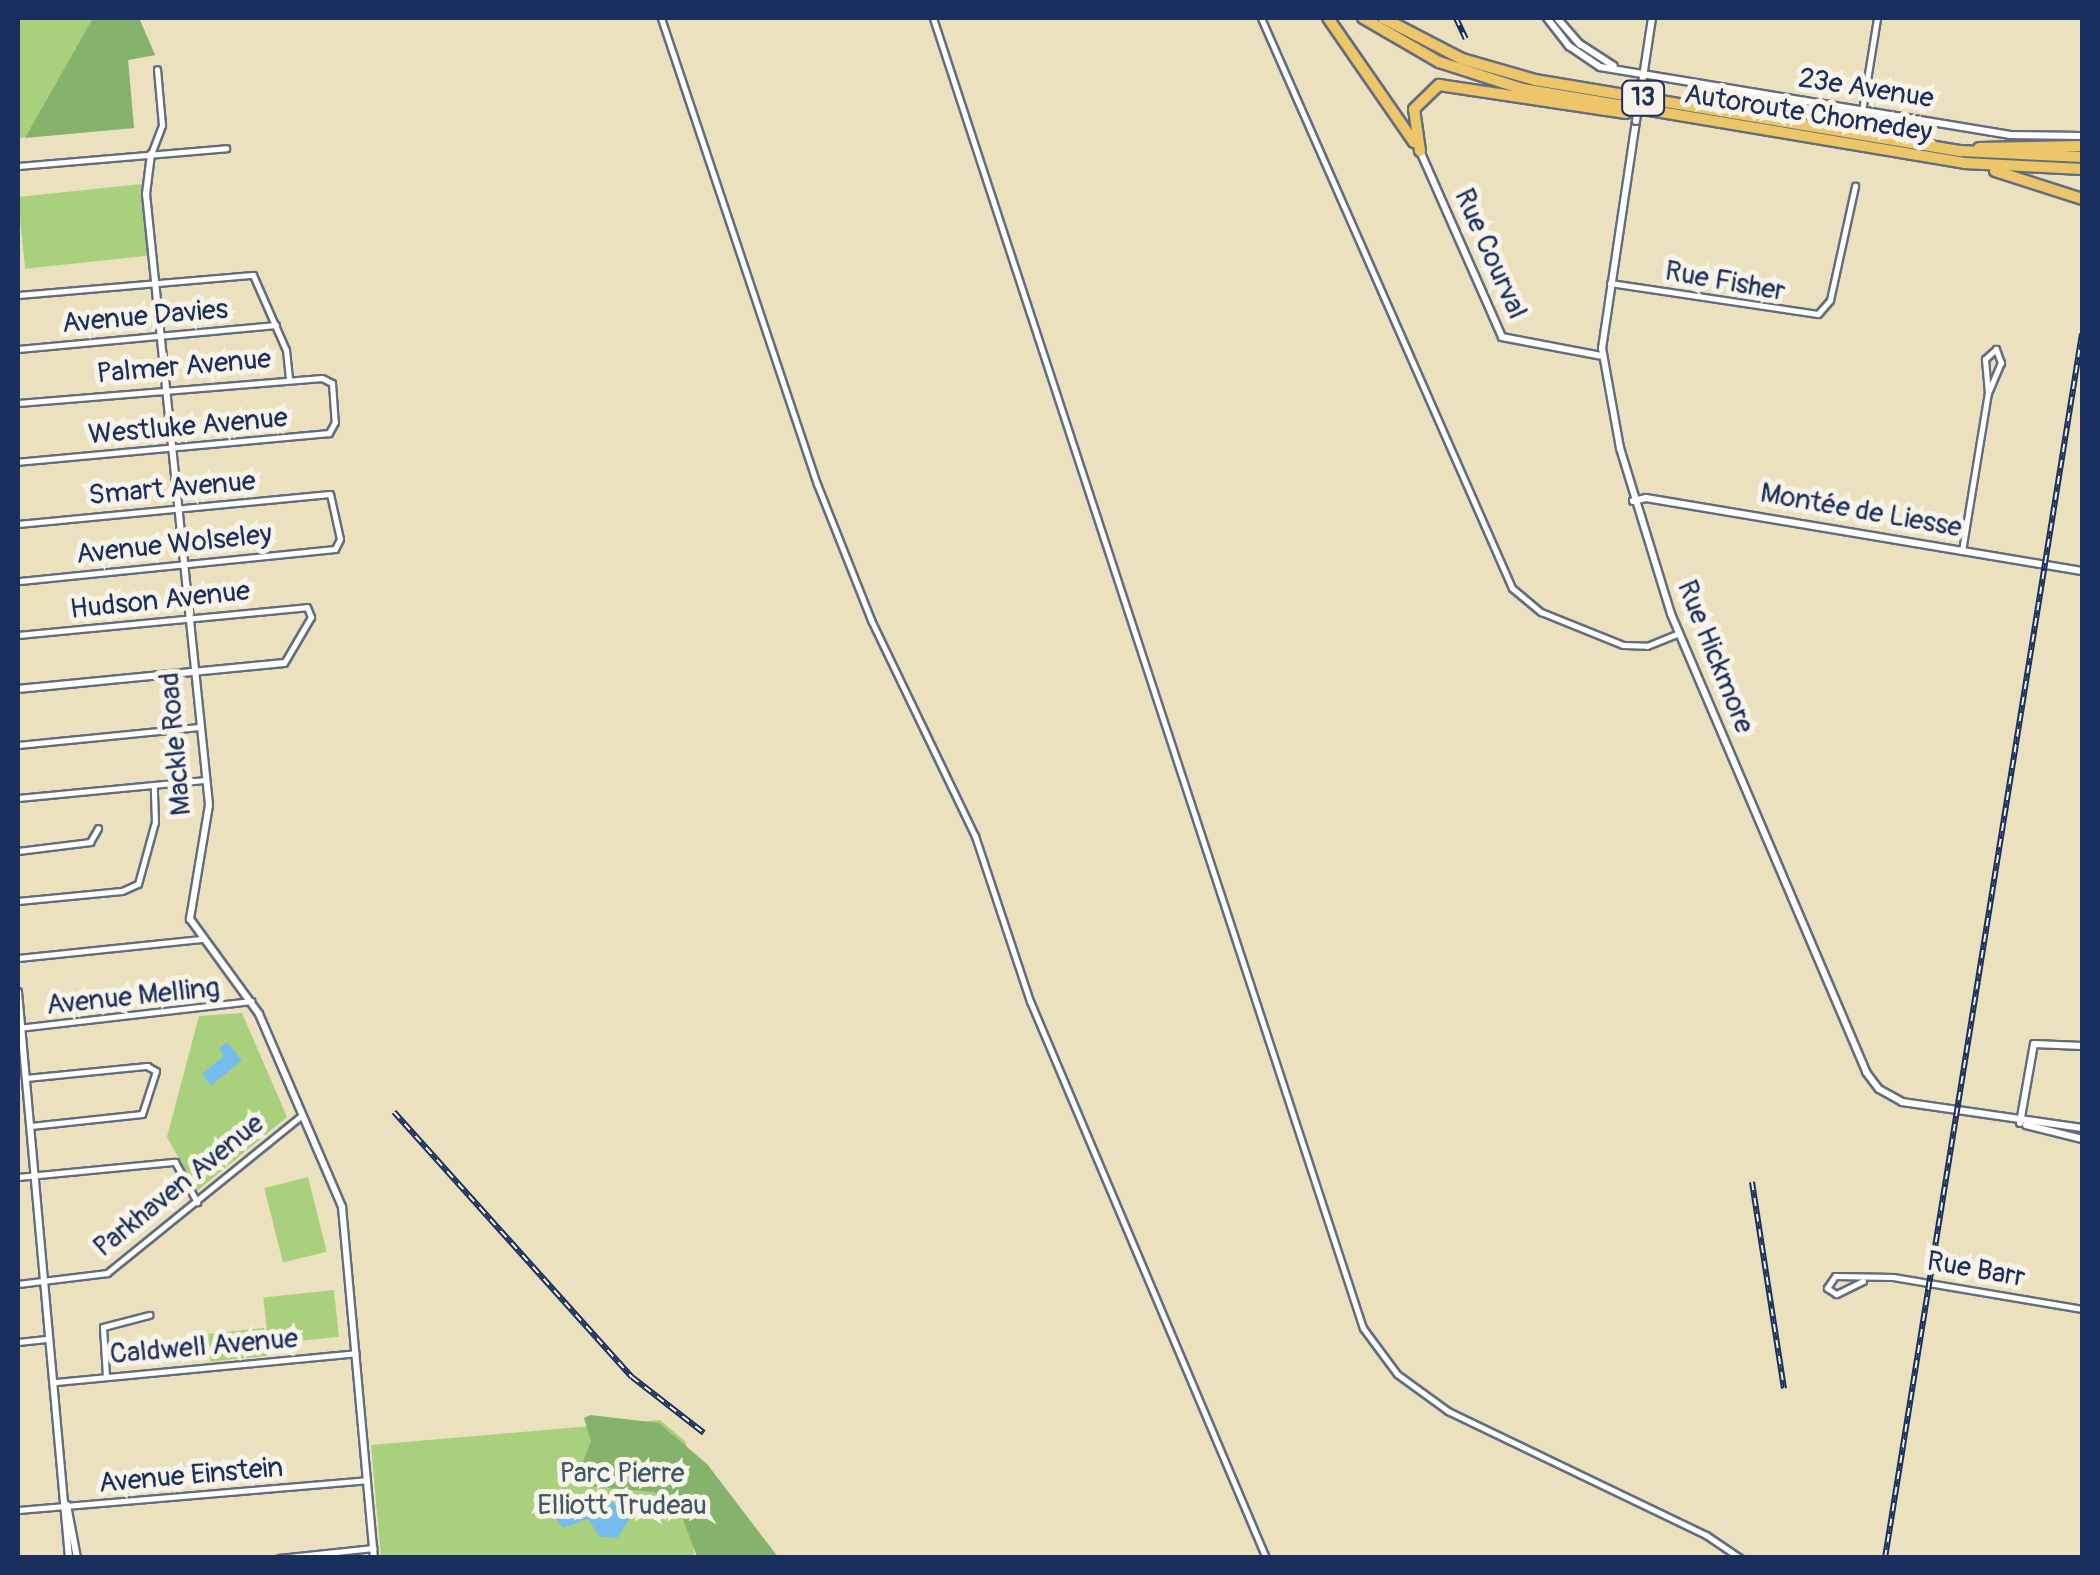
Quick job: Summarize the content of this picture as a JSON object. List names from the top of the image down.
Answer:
{
  "streets": {
    "highway": ["13", "Autoroute Chomedey"],
    "street": [
      "23e Avenue",
      "Rue Courval",
      "Rue Fisher",
      "Avenue Davies",
      "Palmer Avenue",
      "Westluke Avenue",
      "Smart Avenue",
      "Montée de Liesse",
      "Avenue Wolseley",
      "Hudson Avenue",
      "Rue Hickmore",
      "Mackle Road",
      "Avenue Melling",
      "Parkhaven Avenue",
      "Rue Barr",
      "Caldwell Avenue",
      "Avenue Einstein"
    ]
  },
  "crossings": [
    ["23e Avenue", "Rue Hickmore"],
    ["Rue Courval", "Rue Hickmore"],
    ["Rue Fisher", "Rue Hickmore"],
    ["Avenue Davies", "Mackle Road"],
    ["Palmer Avenue", "Westluke Avenue"],
    ["Palmer Avenue", "Mackle Road"],
    ["Westluke Avenue", "Mackle Road"],
    ["Smart Avenue", "Avenue Wolseley"],
    ["Smart Avenue", "Mackle Road"],
    ["Montée de Liesse", "Rue Hickmore"],
    ["Avenue Wolseley", "Mackle Road"],
    ["Hudson Avenue", "Mackle Road"]
  ],
  "parks": ["Parc Pierre Elliott Trudeau"]
}
